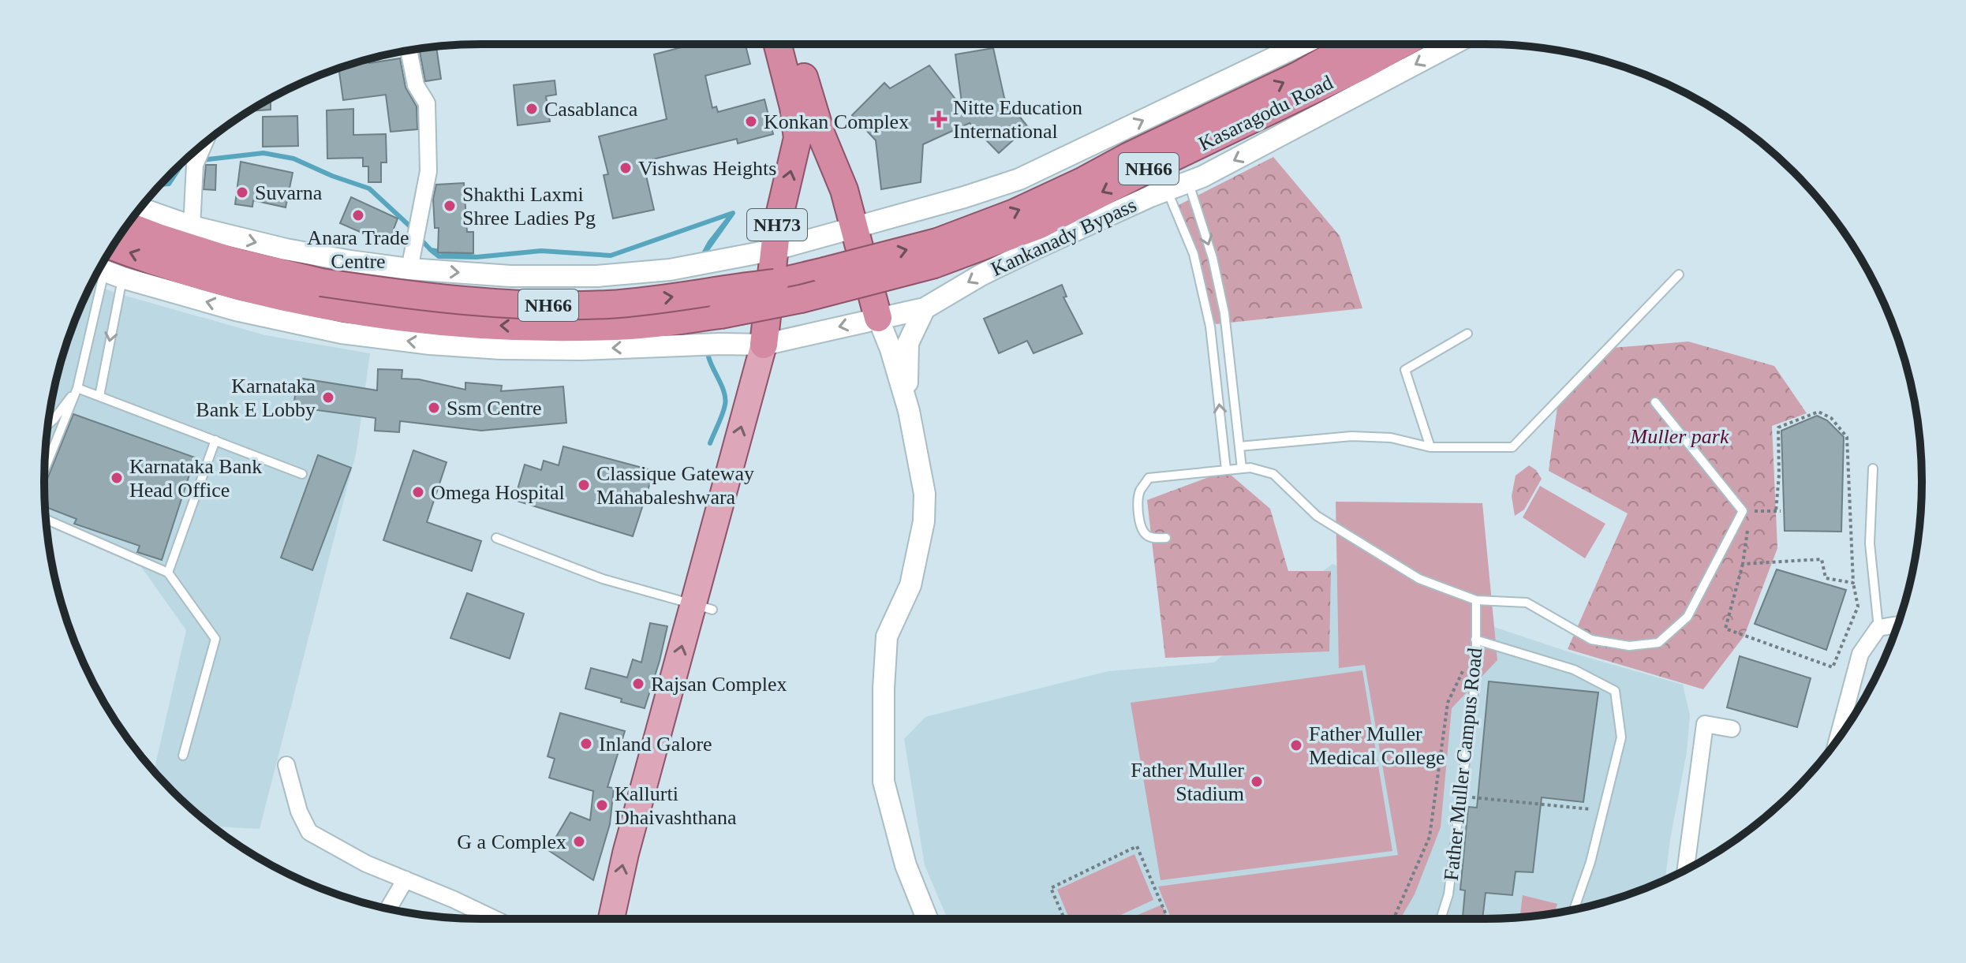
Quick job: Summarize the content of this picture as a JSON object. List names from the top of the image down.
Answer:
{
  "streets": {
    "highway": ["Kasaragodu Road", "NH66", "NH73"],
    "street": ["Kankanady Bypass"],
    "lane": ["Father Muller Campus Road"]
  },
  "crossings": [
    ["Kasaragodu Road", "NH66"]
  ],
  "parks": ["Muller park"],
  "places": {
    "other": [
      "Casablanca",
      "Konkan Complex",
      "Vishwas Heights",
      "Suvarna",
      "Shakthi Laxmi Shree Ladies Pg",
      "Anara Trade Centre",
      "Karnataka Bank E Lobby",
      "Ssm Centre",
      "Karnataka Bank Head Office",
      "Classique Gateway Mahabaleshwara",
      "Omega Hospital",
      "Rajsan Complex",
      "Inland Galore",
      "Father Muller Medical College",
      "Father Muller Stadium",
      "Kallurti Dhaivashthana",
      "G a Complex"
    ],
    "health": ["Nitte Education International"]
  }
}
